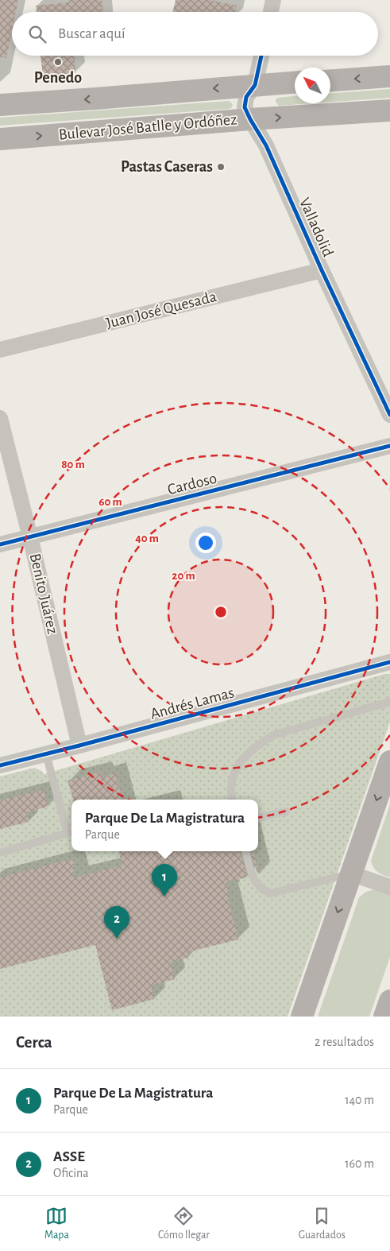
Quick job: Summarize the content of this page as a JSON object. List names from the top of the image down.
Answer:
{
  "streets": {
    "main road": ["Bulevar José Batlle y Ordóñez"],
    "street": [
      "Valladolid",
      "Juan José Quesada",
      "Cardoso",
      "Benito Juárez",
      "Andrés Lamas"
    ]
  },
  "crossings": [
    ["Bulevar José Batlle y Ordóñez", "Valladolid"],
    ["Valladolid", "Juan José Quesada"],
    ["Cardoso", "Benito Juárez"],
    ["Benito Juárez", "Andrés Lamas"]
  ],
  "places": ["Penedo", "Pastas Caseras"],
  "north": "top left",
  "page": {
    "search": "Buscar aquí",
    "popup": ["Parque De La Magistratura", "Parque"],
    "pins": ["1", "2"],
    "heading": ["Cerca", "2 resultados"],
    "list": [
      {
        "mark": "1",
        "name": "Parque De La Magistratura",
        "note": "Parque",
        "value": "140 m"
      },
      {
        "mark": "2",
        "name": "ASSE",
        "note": "Oficina",
        "value": "160 m"
      }
    ],
    "nav": ["Mapa", "Cómo llegar", "Guardados"]
  },
  "rings": [
    "80 m",
    "60 m",
    "40 m",
    "20 m"
  ]
}
